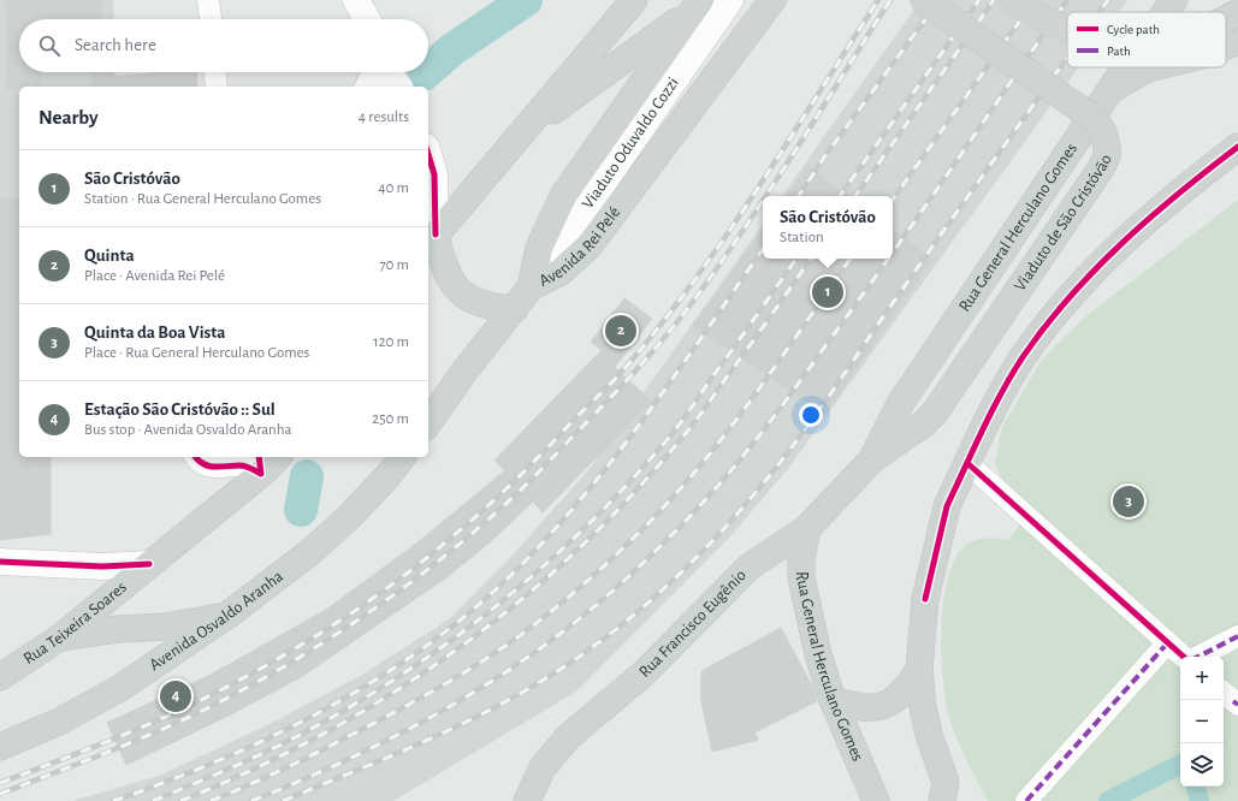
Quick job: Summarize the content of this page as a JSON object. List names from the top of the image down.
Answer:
{
  "streets": {
    "main road": [
      "Viaduto Oduvaldo Cozzi",
      "Viaduto de São Cristóvão",
      "Rua General Herculano Gomes",
      "Avenida Rei Pelé",
      "Avenida Osvaldo Aranha",
      "Rua Teixeira Soares",
      "Rua Francisco Eugênio"
    ]
  },
  "crossings": [
    ["Viaduto Oduvaldo Cozzi", "Avenida Rei Pelé"],
    ["Viaduto de São Cristóvão", "Rua General Herculano Gomes"],
    ["Viaduto de São Cristóvão", "Rua Francisco Eugênio"],
    ["Rua General Herculano Gomes", "Rua Francisco Eugênio"]
  ],
  "legend": ["Cycle path", "Path"],
  "page": {
    "search": "Search here",
    "heading": ["Nearby", "4 results"],
    "list": [
      {
        "mark": "1",
        "name": "São Cristóvão",
        "note": "Station · Rua General Herculano Gomes",
        "value": "40 m"
      },
      {
        "mark": "2",
        "name": "Quinta",
        "note": "Place · Avenida Rei Pelé",
        "value": "70 m"
      },
      {
        "mark": "3",
        "name": "Quinta da Boa Vista",
        "note": "Place · Rua General Herculano Gomes",
        "value": "120 m"
      },
      {
        "mark": "4",
        "name": "Estação São Cristóvão :: Sul",
        "note": "Bus stop · Avenida Osvaldo Aranha",
        "value": "250 m"
      }
    ],
    "popup": ["São Cristóvão", "Station"],
    "pins": [
      "1",
      "2",
      "3",
      "4"
    ],
    "map_buttons": ["+", "−"]
  }
}
